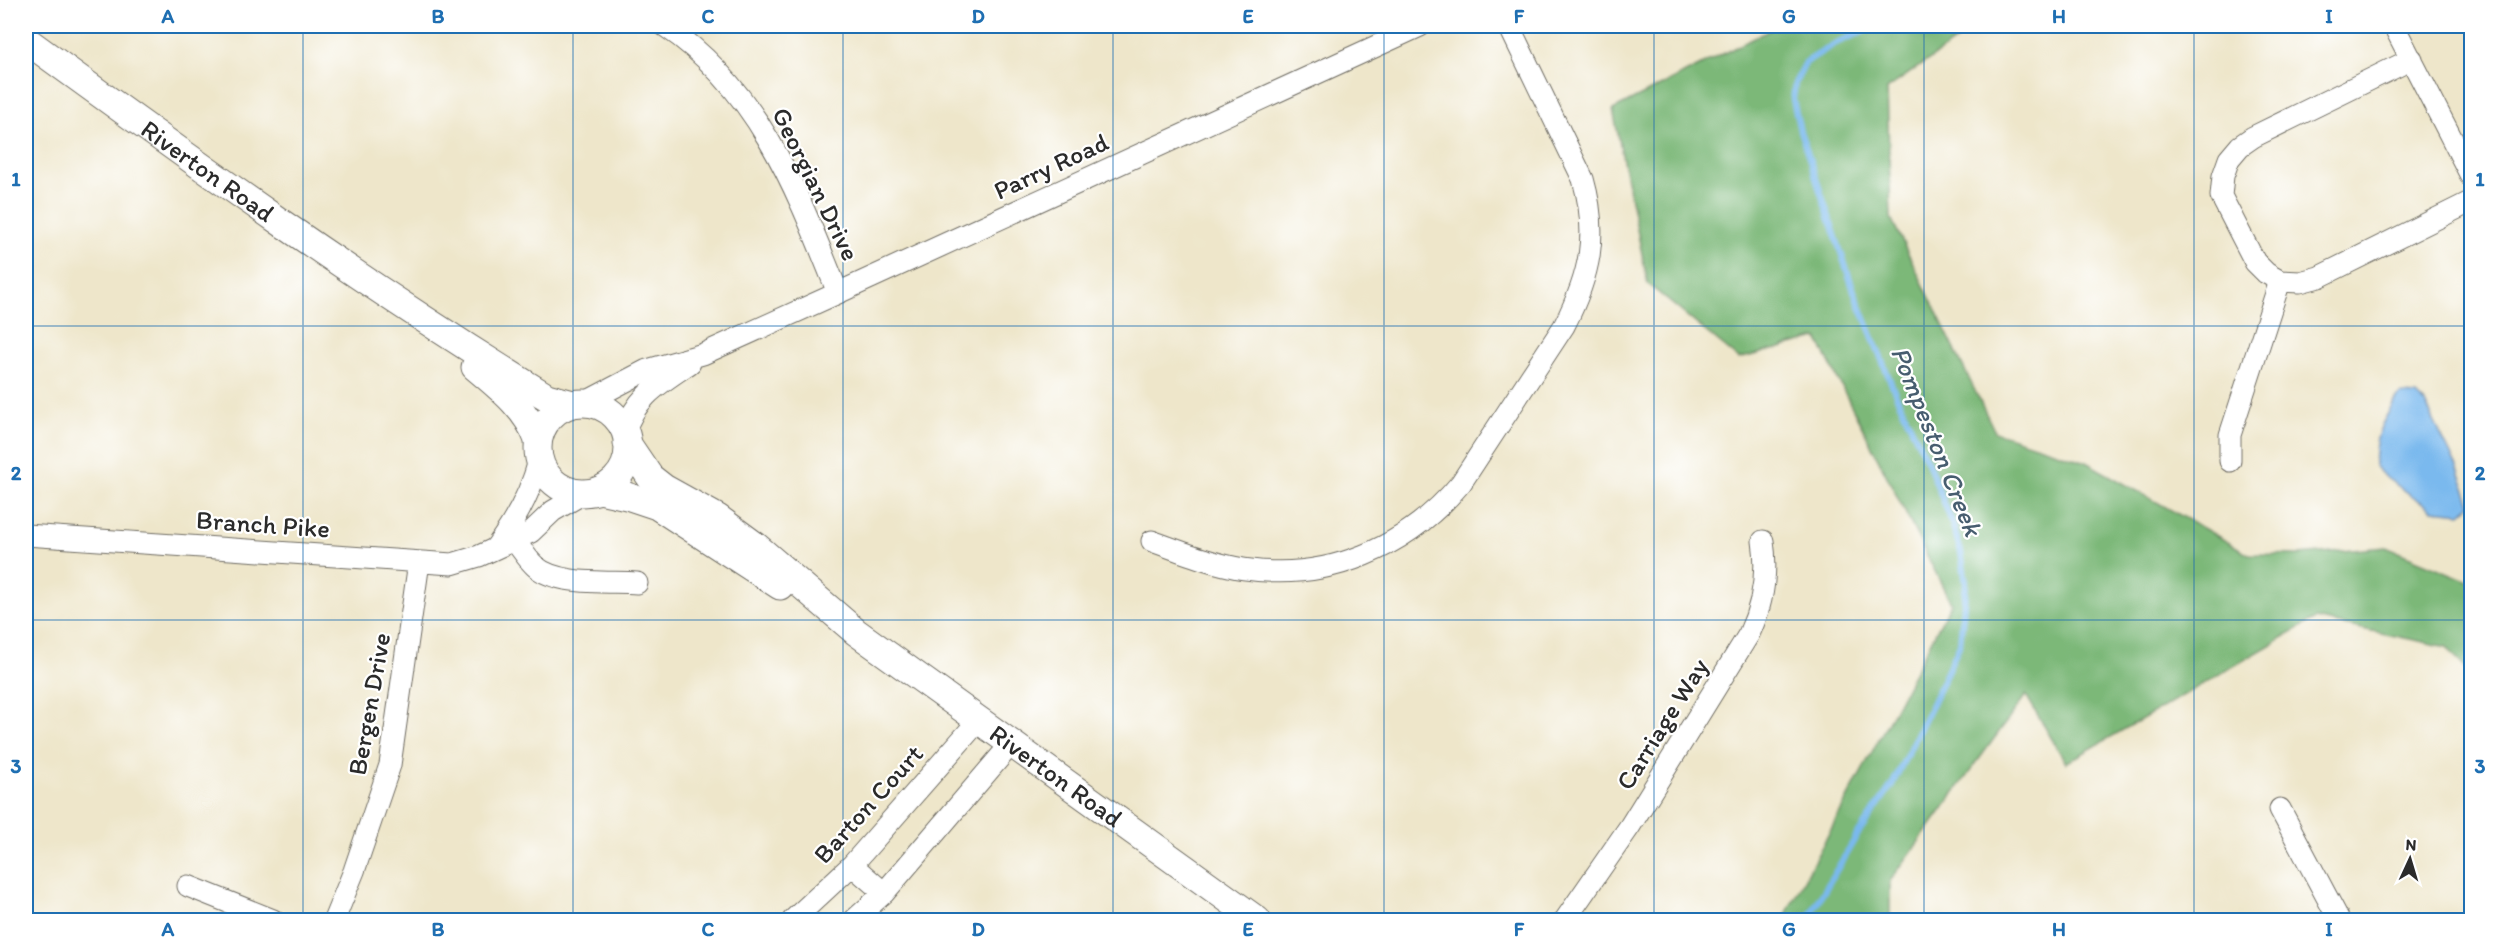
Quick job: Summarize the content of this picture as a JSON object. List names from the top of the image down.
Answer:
{
  "streets": {
    "main road": ["Riverton Road"],
    "street": [
      "Parry Road",
      "Georgian Drive",
      "Branch Pike",
      "Bergen Drive",
      "Carriage Way",
      "Barton Court"
    ]
  },
  "crossings": [
    ["Parry Road", "Riverton Road"],
    ["Parry Road", "Georgian Drive"],
    ["Parry Road", "Branch Pike"],
    ["Riverton Road", "Branch Pike"],
    ["Riverton Road", "Barton Court"],
    ["Branch Pike", "Bergen Drive"]
  ],
  "water": ["Pompeston Creek"],
  "north": "top",
  "grid": {
    "columns": [
      "A",
      "B",
      "C",
      "D",
      "E",
      "F",
      "G",
      "H",
      "I"
    ],
    "rows": ["1", "2", "3"]
  }
}
